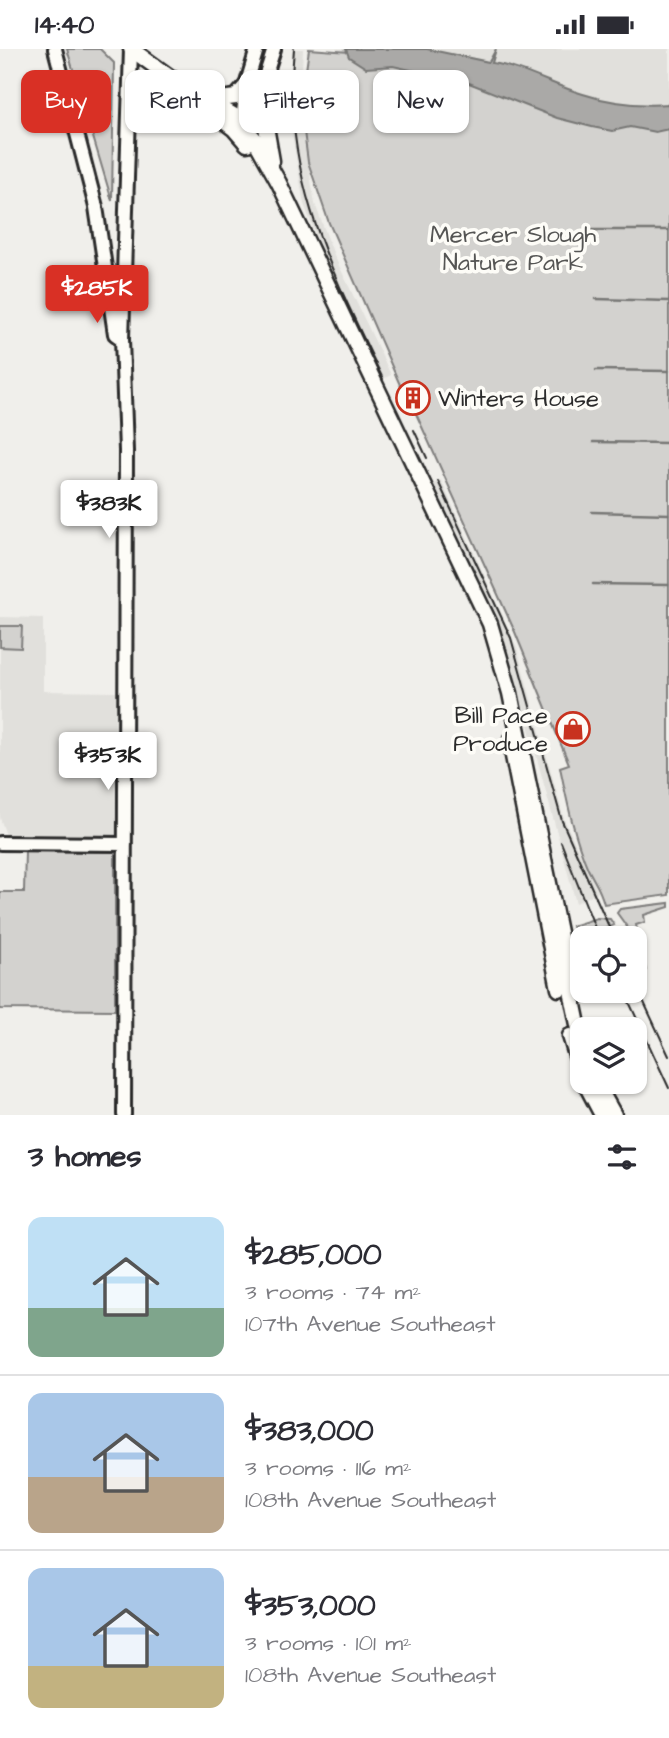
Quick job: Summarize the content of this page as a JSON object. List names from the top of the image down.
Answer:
{
  "parks": ["Mercer Slough Nature Park"],
  "places": {
    "building": ["Winters House"],
    "shop": ["Bill Pace Produce"]
  },
  "page": {
    "status": "14:40",
    "chip": [
      "Buy",
      "Rent",
      "Filters",
      "New"
    ],
    "price": ["$285K", "$383K", "$353K"],
    "heading": "3 homes",
    "list": [
      {
        "name": "$285,000",
        "note": "3 rooms · 74 m² · 107th Avenue Southeast"
      },
      {
        "name": "$383,000",
        "note": "3 rooms · 116 m² · 108th Avenue Southeast"
      },
      {
        "name": "$353,000",
        "note": "3 rooms · 101 m² · 108th Avenue Southeast"
      }
    ]
  }
}
